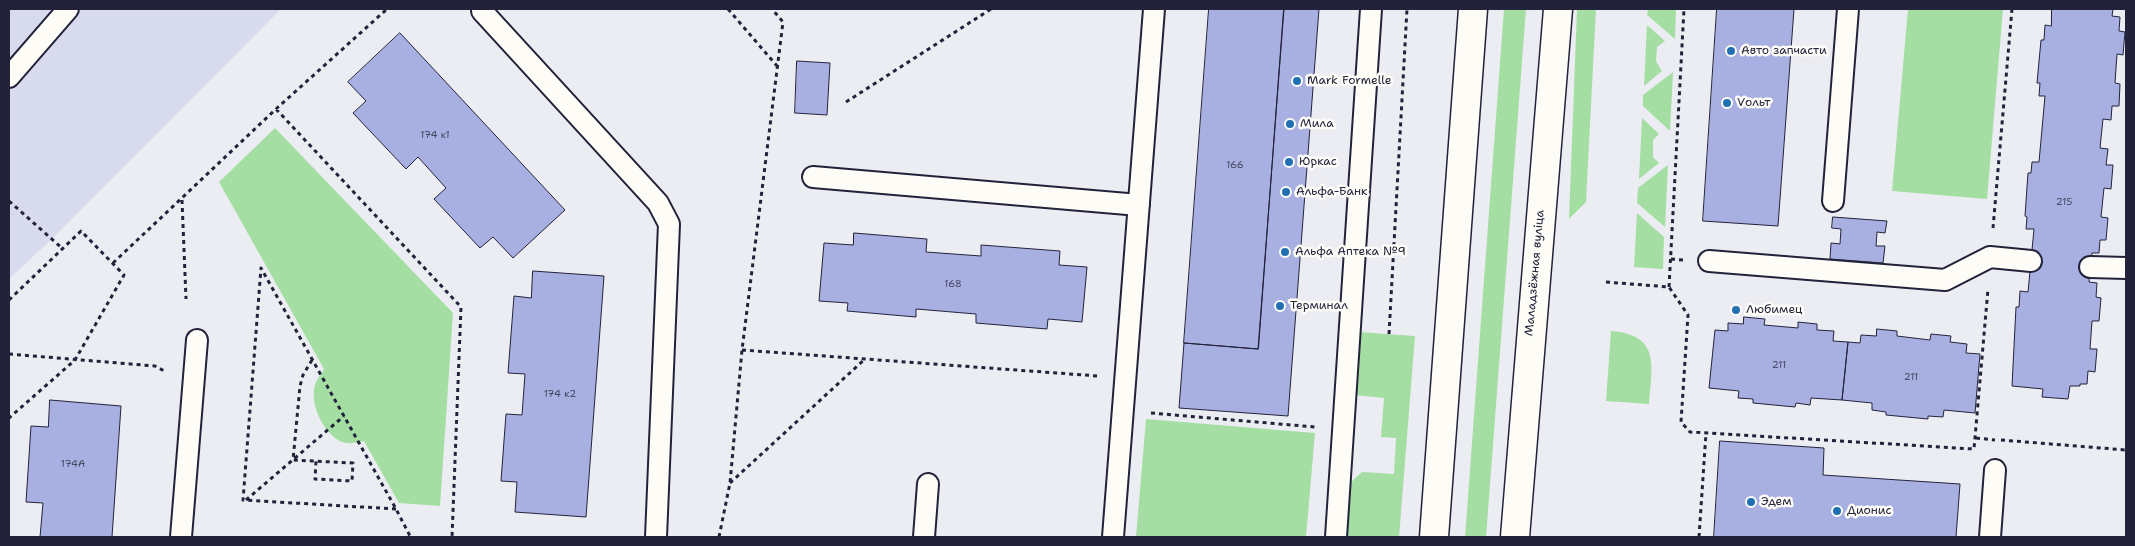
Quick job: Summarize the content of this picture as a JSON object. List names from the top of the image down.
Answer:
{
  "streets": {
    "main road": ["Маладзёжная вуліца"]
  },
  "places": [
    "Авто запчасти",
    "Mark Formelle",
    "Vольт",
    "Мила",
    "Юркас",
    "Альфа-Банк",
    "Альфа Аптека №9",
    "Терминал",
    "Любимец",
    "Эдем",
    "Дионис"
  ],
  "house_numbers": [
    "174 к1",
    "166",
    "215",
    "168",
    "211",
    "211",
    "174 к2",
    "174А"
  ]
}
